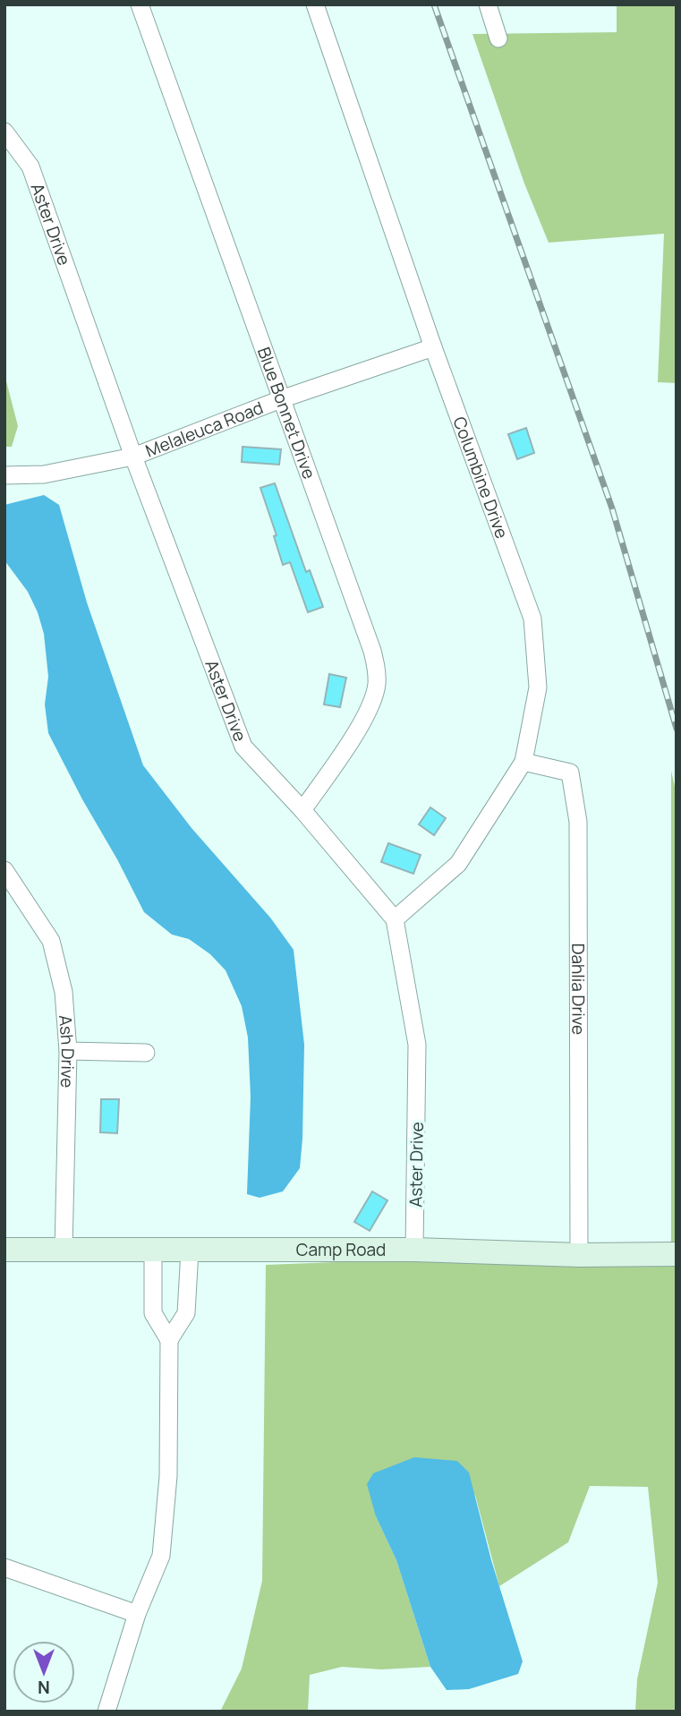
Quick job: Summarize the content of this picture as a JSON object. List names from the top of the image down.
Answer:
{
  "streets": {
    "street": [
      "Aster Drive",
      "Blue Bonnet Drive",
      "Melaleuca Road",
      "Columbine Drive",
      "Dahlia Drive",
      "Ash Drive",
      "Camp Road"
    ]
  },
  "crossings": [
    ["Aster Drive", "Blue Bonnet Drive"],
    ["Aster Drive", "Melaleuca Road"],
    ["Aster Drive", "Columbine Drive"],
    ["Aster Drive", "Camp Road"],
    ["Blue Bonnet Drive", "Melaleuca Road"],
    ["Melaleuca Road", "Columbine Drive"],
    ["Columbine Drive", "Dahlia Drive"],
    ["Dahlia Drive", "Camp Road"],
    ["Ash Drive", "Camp Road"]
  ],
  "north": "bottom"
}
